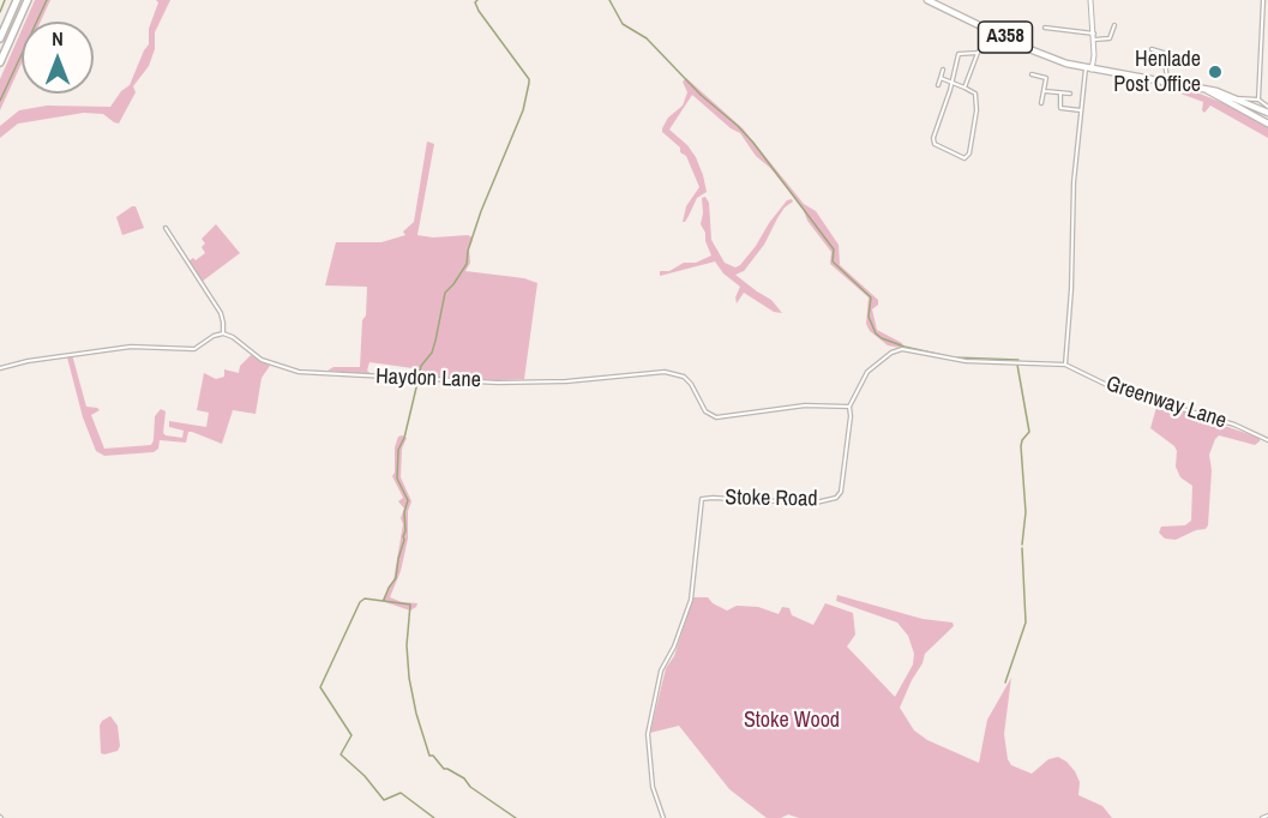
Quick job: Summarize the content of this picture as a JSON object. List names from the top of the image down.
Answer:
{
  "streets": {
    "highway": ["A358"],
    "street": ["Haydon Lane", "Greenway Lane", "Stoke Road"]
  },
  "crossings": [
    ["Haydon Lane", "Stoke Road"],
    ["Greenway Lane", "Stoke Road"]
  ],
  "parks": ["Stoke Wood"],
  "places": ["Henlade Post Office"],
  "north": "top"
}
